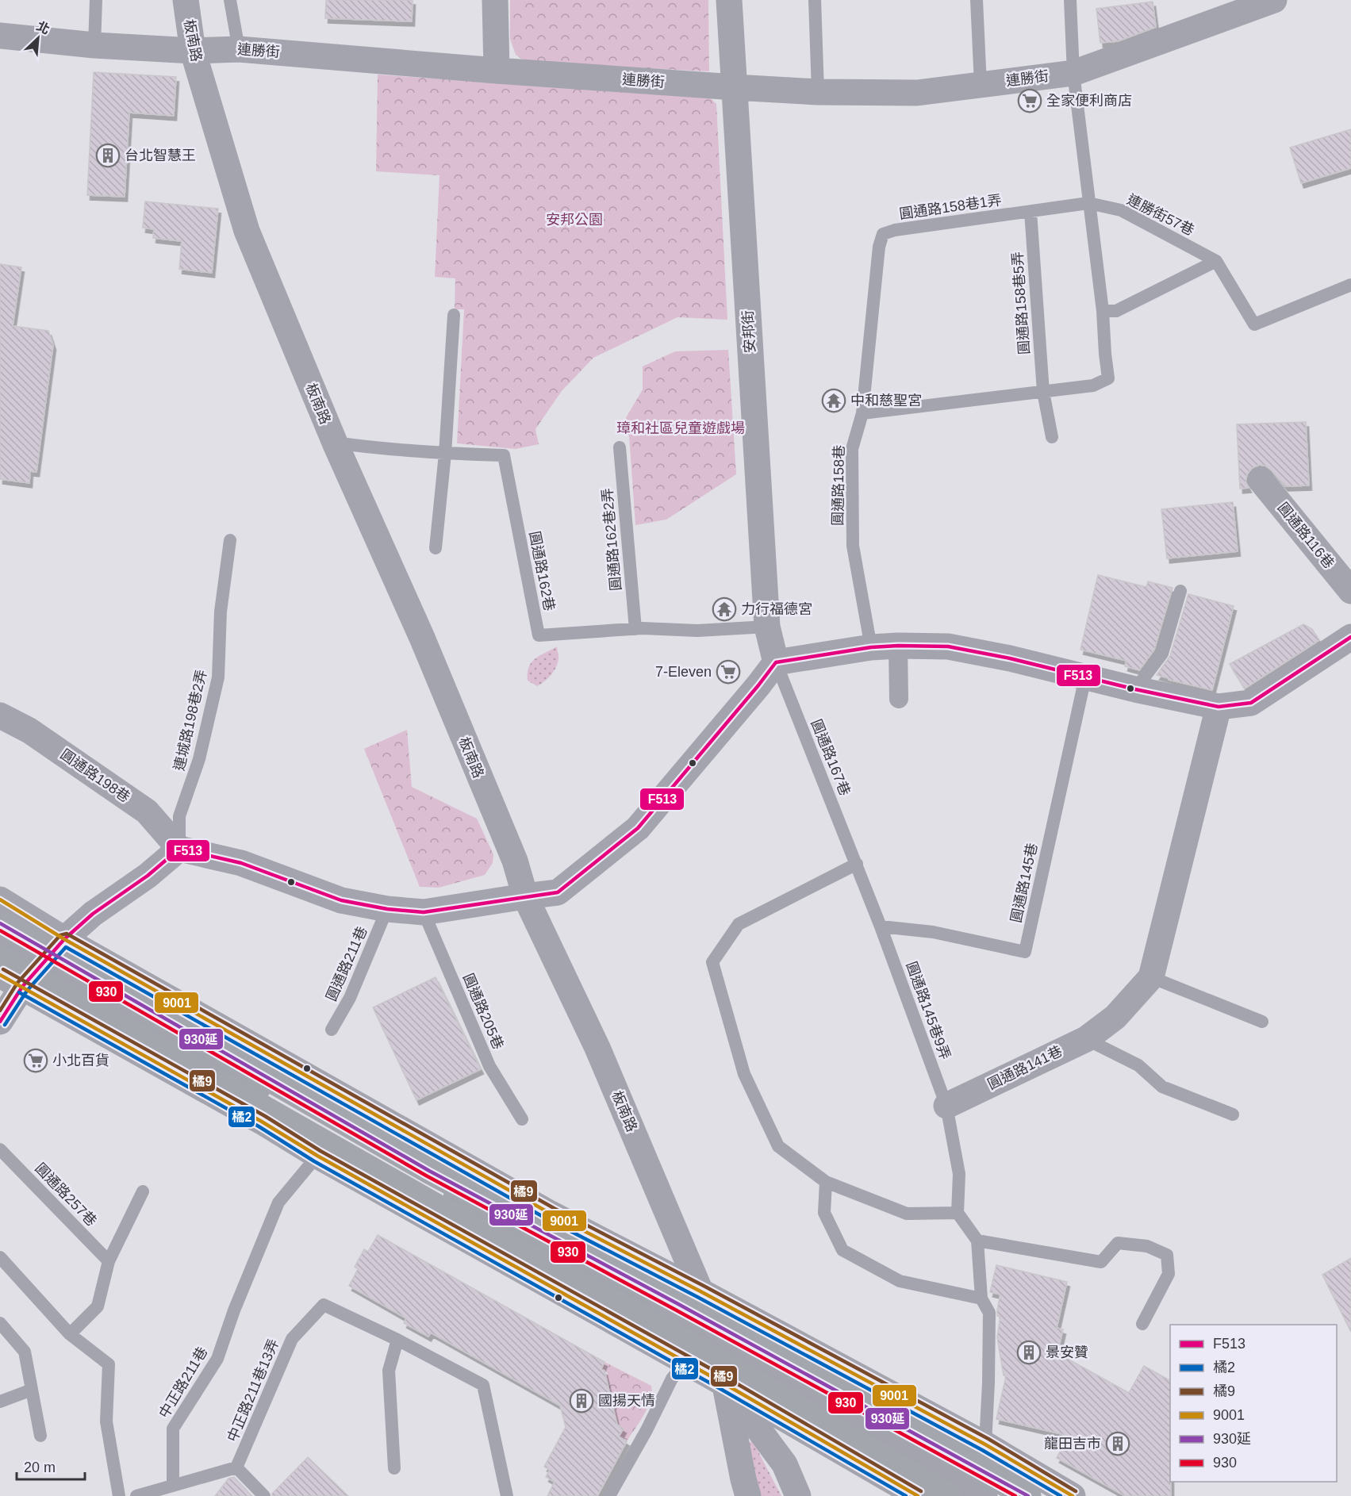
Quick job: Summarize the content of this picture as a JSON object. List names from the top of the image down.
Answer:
{
  "streets": {
    "street": [
      "板南路",
      "連勝街",
      "安邦街",
      "圓通路116巷",
      "圓通路198巷",
      "圓通路141巷"
    ],
    "lane": [
      "圓通路158巷1弄",
      "連勝街57巷",
      "圓通路158巷5弄",
      "圓通路158巷",
      "圓通路162巷2弄",
      "圓通路162巷",
      "連城路198巷2弄",
      "圓通路167巷",
      "圓通路145巷",
      "圓通路211巷",
      "圓通路145巷9弄",
      "圓通路205巷",
      "圓通路257巷",
      "中正路211巷",
      "中正路211巷13弄"
    ]
  },
  "crossings": [
    ["板南路", "連勝街"],
    ["板南路", "圓通路162巷"],
    ["連勝街", "安邦街"],
    ["圓通路158巷1弄", "連勝街57巷"],
    ["圓通路158巷1弄", "圓通路158巷5弄"],
    ["圓通路158巷1弄", "圓通路158巷"],
    ["安邦街", "圓通路162巷"],
    ["安邦街", "圓通路167巷"],
    ["圓通路162巷2弄", "圓通路162巷"],
    ["連城路198巷2弄", "圓通路198巷"],
    ["圓通路167巷", "圓通路145巷"],
    ["圓通路167巷", "圓通路145巷9弄"],
    ["圓通路145巷", "圓通路145巷9弄"],
    ["圓通路145巷9弄", "圓通路141巷"]
  ],
  "parks": ["安邦公園", "璋和社區兒童遊戲場"],
  "places": {
    "supermarket": ["全家便利商店", "7-Eleven", "小北百貨"],
    "building": [
      "台北智慧王",
      "景安贊",
      "國揚天情",
      "龍田吉市"
    ],
    "temple": ["中和慈聖宮", "力行福德宮"]
  },
  "lines": [
    "transit line F513",
    "transit line 9001",
    "transit line 930延",
    "transit line 930",
    "transit line 橘9",
    "transit line 橘2"
  ],
  "legend": [
    "F513",
    "橘2",
    "橘9",
    "9001",
    "930延",
    "930"
  ],
  "scale_bar": "20 m",
  "north": "top right"
}
